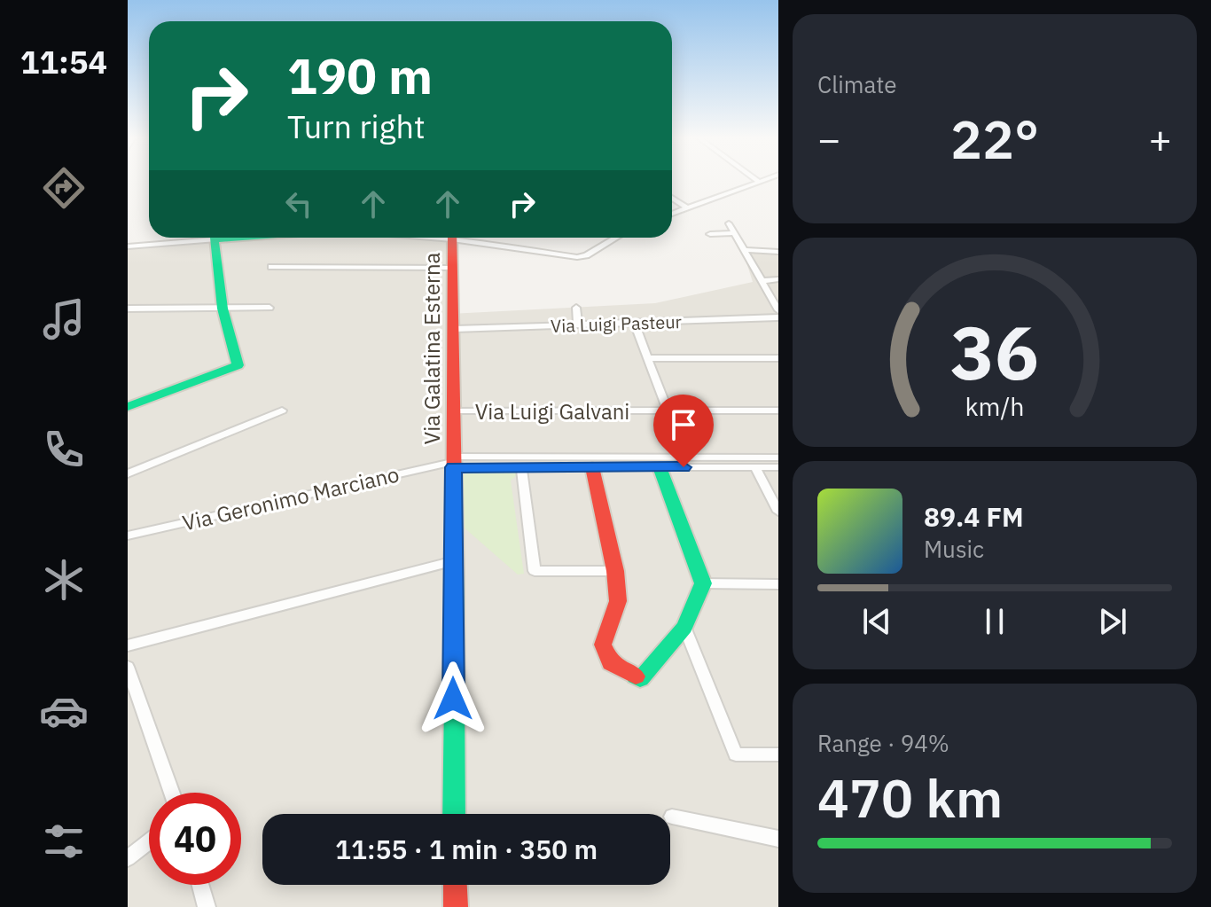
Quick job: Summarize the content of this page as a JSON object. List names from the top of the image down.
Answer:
{
  "streets": {
    "street": [
      "Via Luigi Pasteur",
      "Via Galatina Esterna",
      "Via Luigi Galvani",
      "Via Geronimo Marciano"
    ]
  },
  "crossings": [
    ["Via Luigi Pasteur", "Via Galatina Esterna"],
    ["Via Galatina Esterna", "Via Luigi Galvani"],
    ["Via Galatina Esterna", "Via Geronimo Marciano"]
  ],
  "page": {
    "tabs": "11:54",
    "tile": [
      "Climate",
      ["Range · 94%", "470 km"]
    ],
    "turn": ["190 m", "Turn right"],
    "heat": ["−", "22°", "+"],
    "song": ["89.4 FM", "Music"],
    "limit": "40",
    "trip": "11:55 · 1 min · 350 m",
    "gauge": ["36", "km/h"]
  }
}
